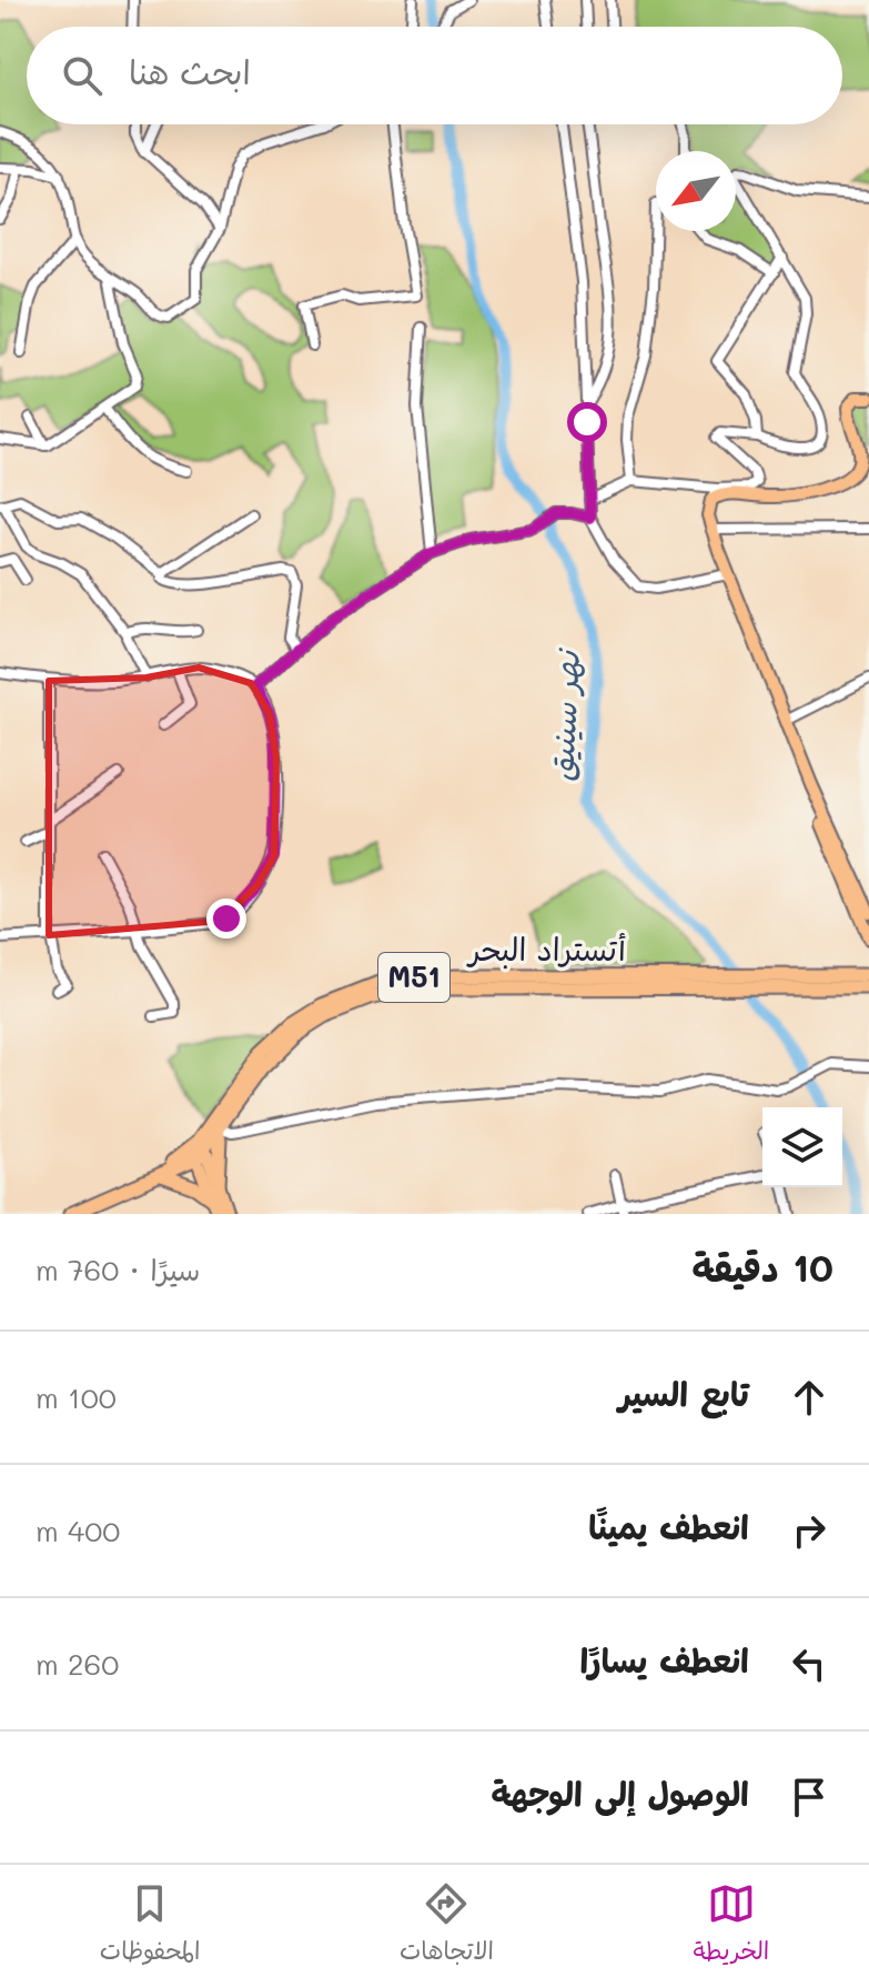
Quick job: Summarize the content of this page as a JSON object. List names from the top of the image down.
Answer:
{
  "streets": {
    "highway": ["أتستراد البحر", "M51"]
  },
  "water": ["نهر سينيق"],
  "north": "bottom left",
  "page": {
    "search": "ابحث هنا",
    "heading": ["10 دقيقة", "سيرًا · 760 m"],
    "list": [
      ["تابع السير", "100 m"],
      ["انعطف يمينًا", "400 m"],
      ["انعطف يسارًا", "260 m"],
      "الوصول إلى الوجهة"
    ],
    "nav": ["الخريطة", "الاتجاهات", "المحفوظات"]
  }
}
